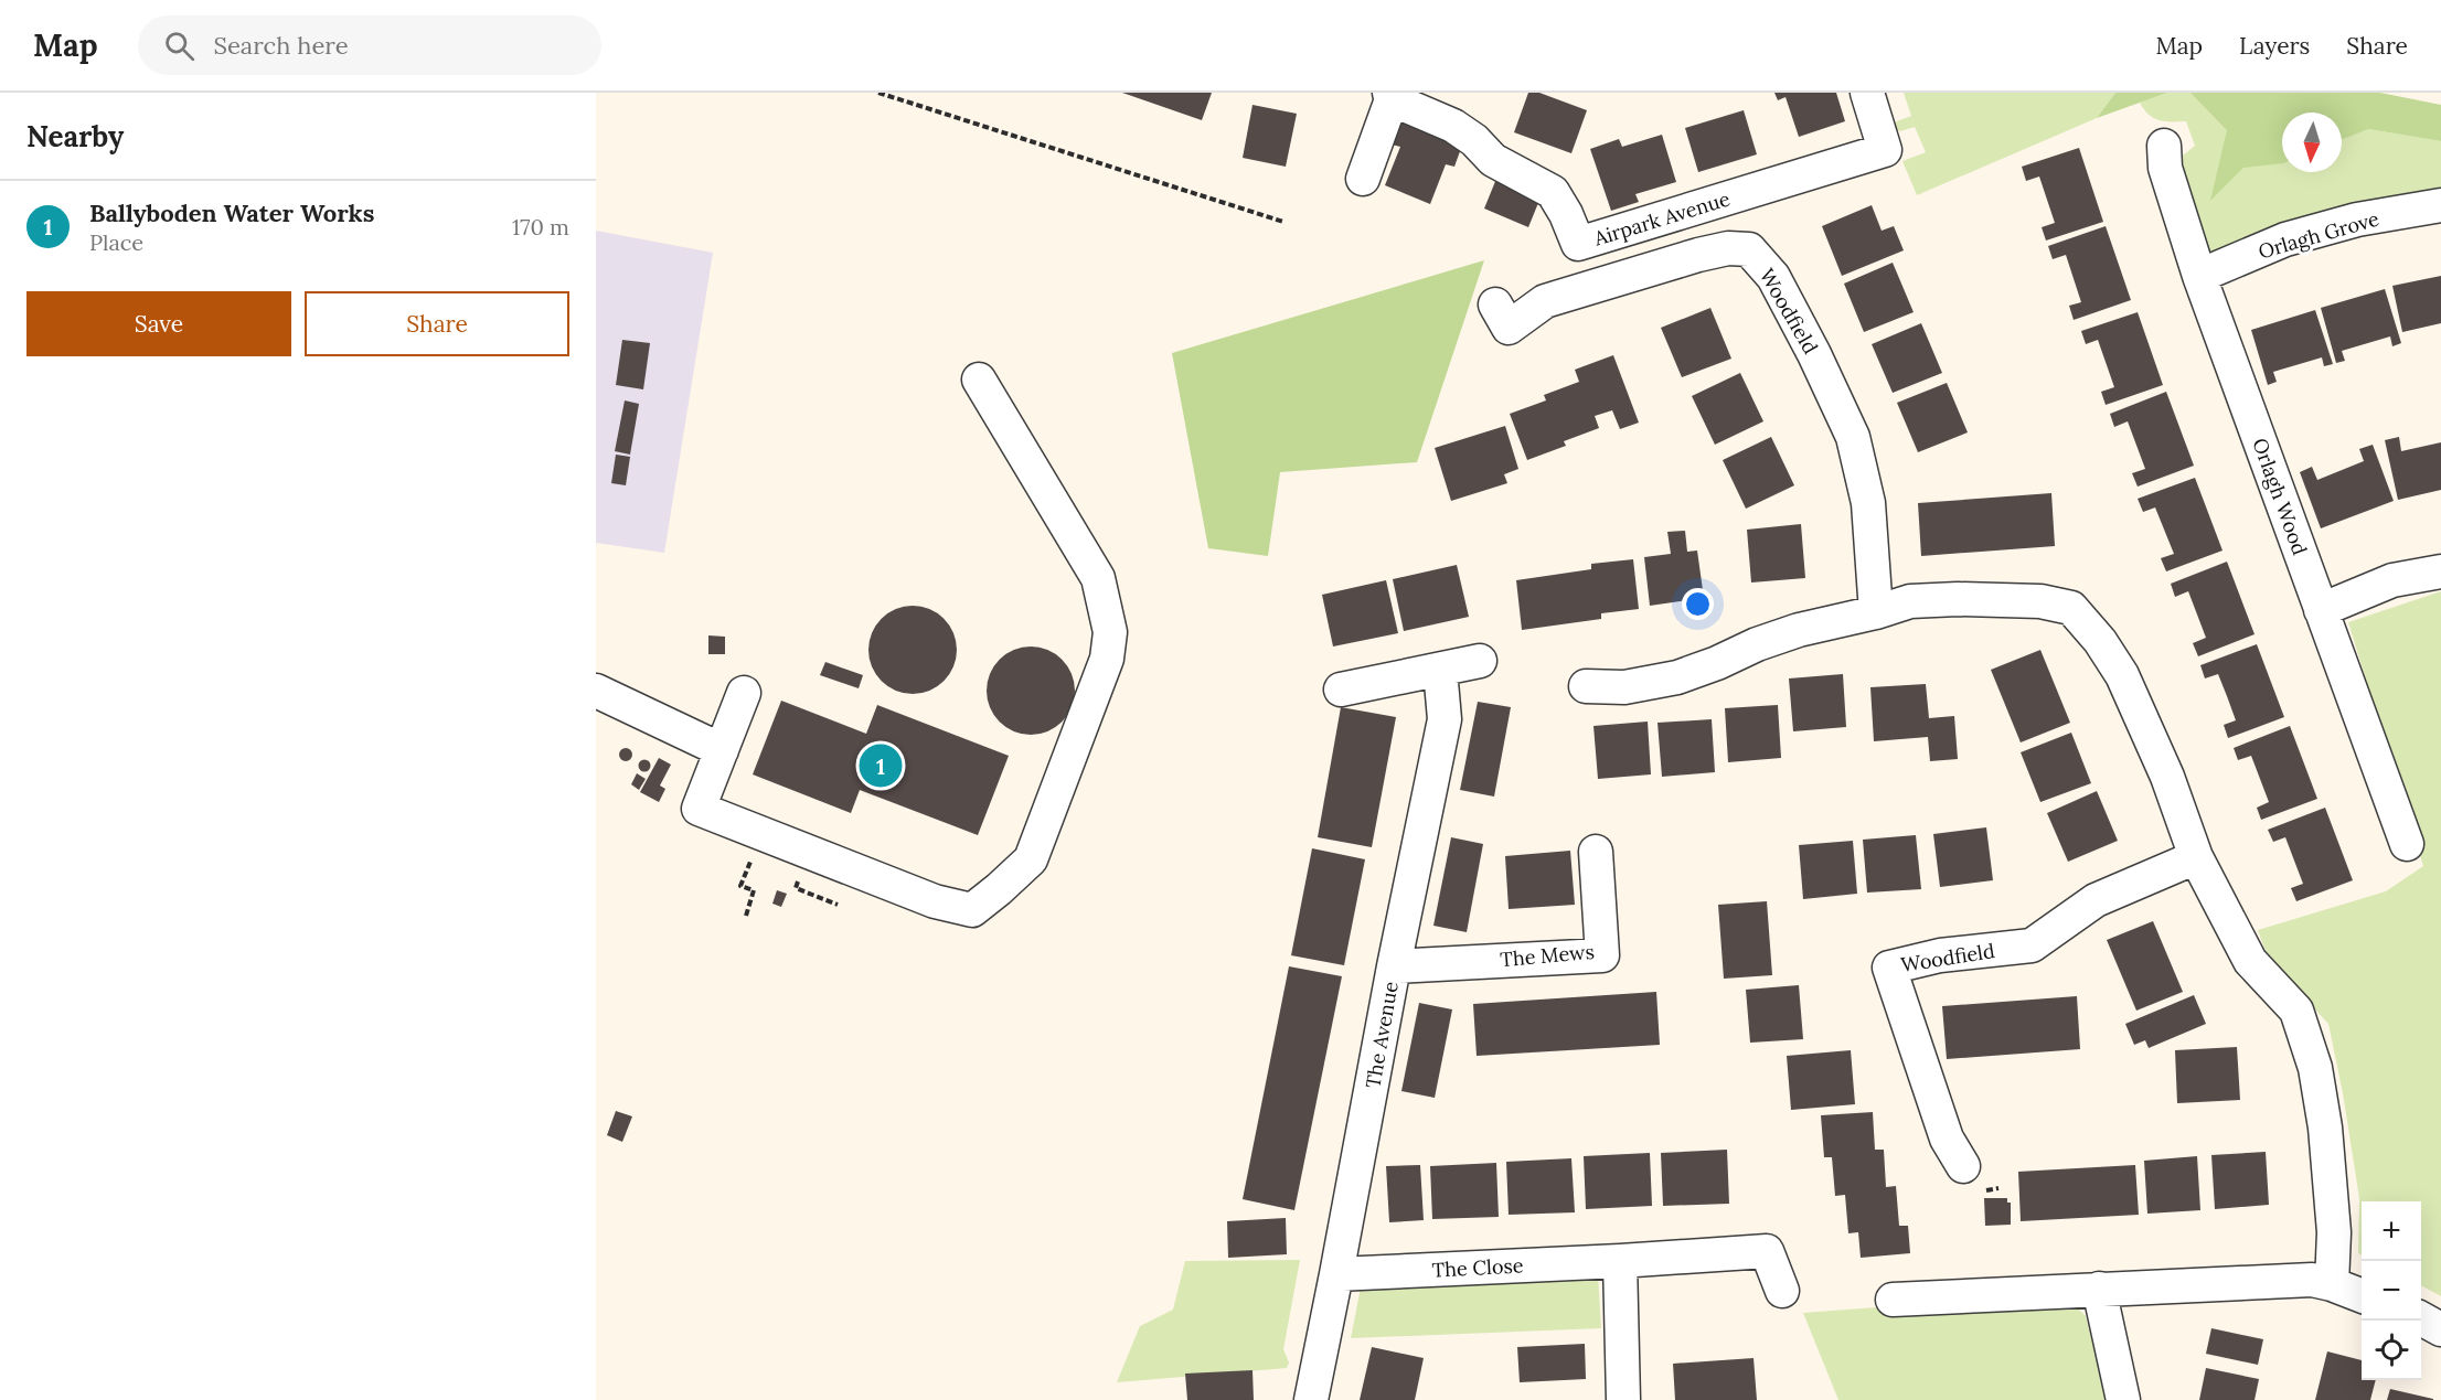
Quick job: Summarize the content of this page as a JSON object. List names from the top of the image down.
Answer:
{
  "streets": {
    "street": [
      "Airpark Avenue",
      "Orlagh Grove",
      "Woodfield",
      "Orlagh Wood",
      "The Mews",
      "The Avenue",
      "The Close"
    ]
  },
  "crossings": [
    ["Orlagh Grove", "Orlagh Wood"],
    ["The Mews", "The Avenue"],
    ["The Avenue", "The Close"]
  ],
  "north": "bottom",
  "page": {
    "header": "Map",
    "search": "Search here",
    "nav": ["Map", "Layers", "Share"],
    "heading": "Nearby",
    "list": [
      {
        "mark": "1",
        "name": "Ballyboden Water Works",
        "note": "Place",
        "value": "170 m"
      }
    ],
    "buttons": ["Save", "Share"],
    "pins": "1",
    "map_buttons": ["+", "−"]
  }
}
